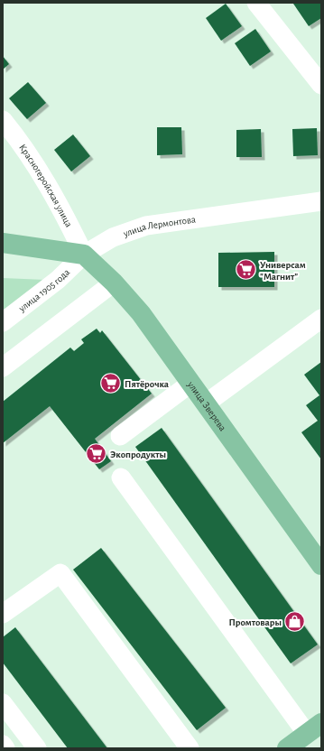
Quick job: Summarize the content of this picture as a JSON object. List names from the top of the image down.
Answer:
{
  "streets": {
    "main road": ["улица Зверева"],
    "street": ["Красногеройская улица", "улица Лермонтова", "улица 1905 года"]
  },
  "crossings": [
    ["Красногеройская улица", "улица Лермонтова"],
    ["Красногеройская улица", "улица 1905 года"],
    ["Красногеройская улица", "улица Зверева"],
    ["улица Лермонтова", "улица 1905 года"],
    ["улица Лермонтова", "улица Зверева"],
    ["улица 1905 года", "улица Зверева"]
  ],
  "places": {
    "supermarket": ["Универсам \"Магнит\"", "Пятёрочка", "Экопродукты"],
    "shop": ["Промтовары"]
  }
}
